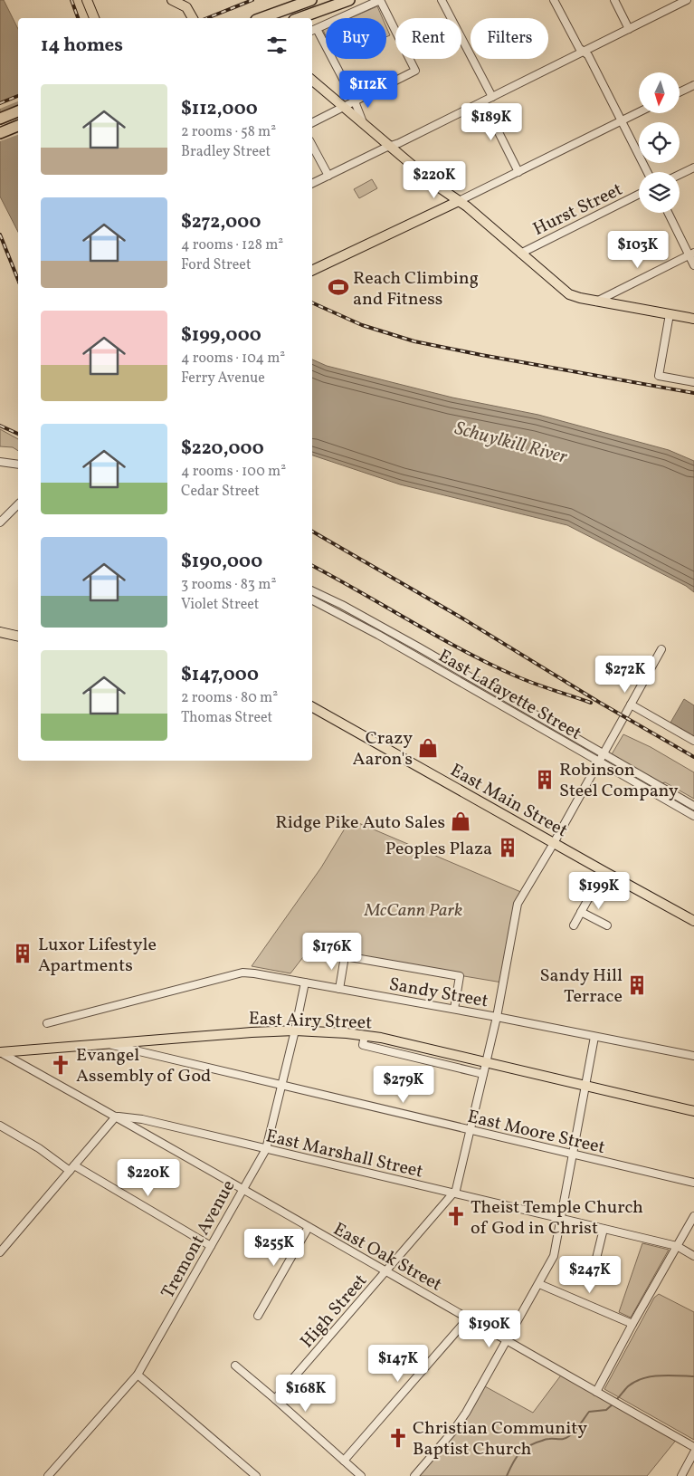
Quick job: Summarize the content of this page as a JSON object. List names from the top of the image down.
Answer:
{
  "streets": {
    "main road": ["East Main Street", "East Airy Street"],
    "street": [
      "Hurst Street",
      "East Lafayette Street",
      "Sandy Street",
      "East Moore Street",
      "East Marshall Street",
      "Tremont Avenue",
      "East Oak Street",
      "High Street"
    ]
  },
  "crossings": [
    ["East Lafayette Street", "High Street"],
    ["East Main Street", "High Street"],
    ["Sandy Street", "Tremont Avenue"],
    ["Sandy Street", "High Street"],
    ["East Airy Street", "East Moore Street"],
    ["East Airy Street", "East Marshall Street"],
    ["East Airy Street", "Tremont Avenue"],
    ["East Airy Street", "High Street"],
    ["East Moore Street", "Tremont Avenue"],
    ["East Moore Street", "High Street"],
    ["East Marshall Street", "Tremont Avenue"],
    ["East Marshall Street", "East Oak Street"],
    ["East Marshall Street", "High Street"],
    ["Tremont Avenue", "East Oak Street"],
    ["East Oak Street", "High Street"]
  ],
  "water": ["Schuylkill River"],
  "parks": ["McCann Park"],
  "places": {
    "sports": ["Reach Climbing and Fitness"],
    "shop": ["Crazy Aaron's", "Ridge Pike Auto Sales"],
    "building": [
      "Robinson Steel Company",
      "Peoples Plaza",
      "Luxor Lifestyle Apartments",
      "Sandy Hill Terrace"
    ],
    "church": ["Evangel Assembly of God", "Theist Temple Church of God in Christ", "Christian Community Baptist Church"]
  },
  "north": "bottom",
  "page": {
    "chip": ["Buy", "Rent", "Filters"],
    "heading": "14 homes",
    "price": [
      "$112K",
      "$189K",
      "$220K",
      "$103K",
      "$272K",
      "$199K",
      "$176K",
      "$279K",
      "$220K",
      "$255K",
      "$247K",
      "$190K",
      "$147K",
      "$168K"
    ],
    "list": [
      {
        "name": "$112,000",
        "note": "2 rooms · 58 m² · Bradley Street"
      },
      {
        "name": "$272,000",
        "note": "4 rooms · 128 m² · Ford Street"
      },
      {
        "name": "$199,000",
        "note": "4 rooms · 104 m² · Ferry Avenue"
      },
      {
        "name": "$220,000",
        "note": "4 rooms · 100 m² · Cedar Street"
      },
      {
        "name": "$190,000",
        "note": "3 rooms · 83 m² · Violet Street"
      },
      {
        "name": "$147,000",
        "note": "2 rooms · 80 m² · Thomas Street"
      }
    ]
  }
}
